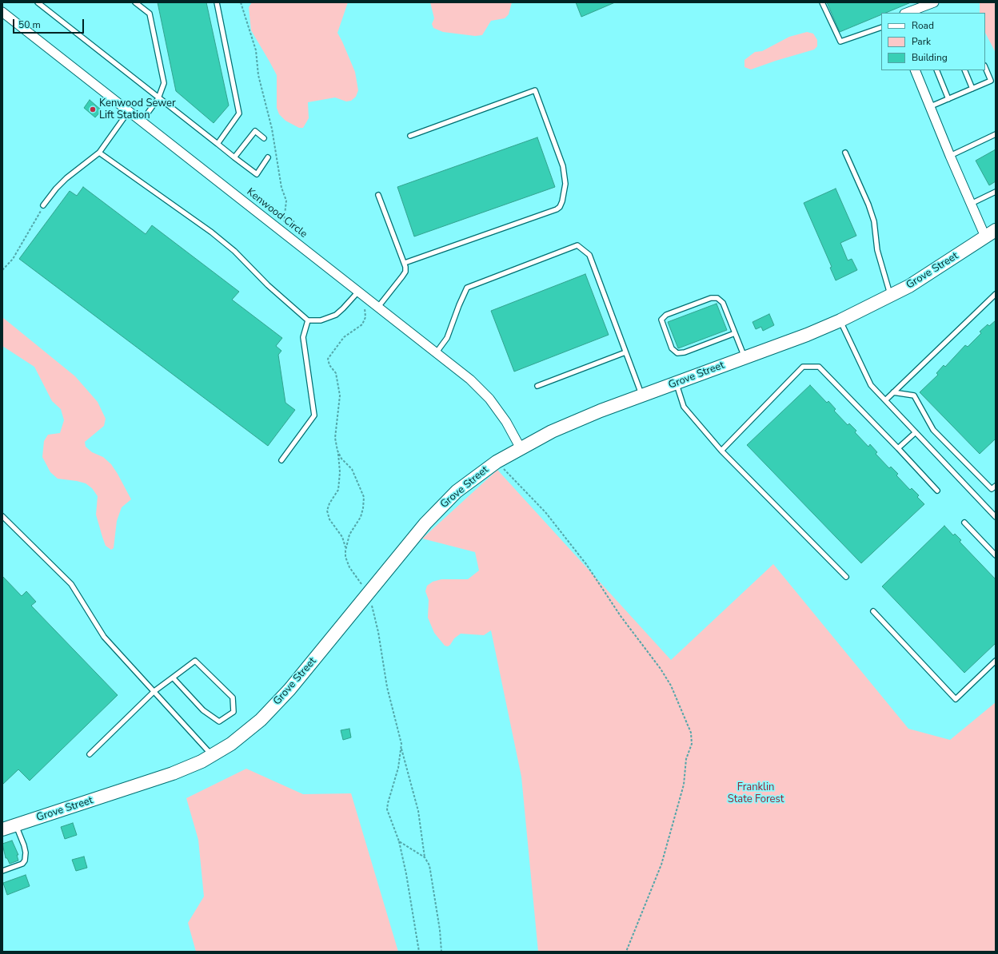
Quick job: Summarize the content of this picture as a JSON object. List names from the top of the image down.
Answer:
{
  "streets": {
    "main road": ["Grove Street"],
    "street": ["Kenwood Circle"]
  },
  "crossings": [
    ["Kenwood Circle", "Grove Street"]
  ],
  "parks": ["Franklin State Forest"],
  "places": ["Kenwood Sewer Lift Station"],
  "legend": ["Road", "Park", "Building"],
  "scale_bar": "50 m"
}
